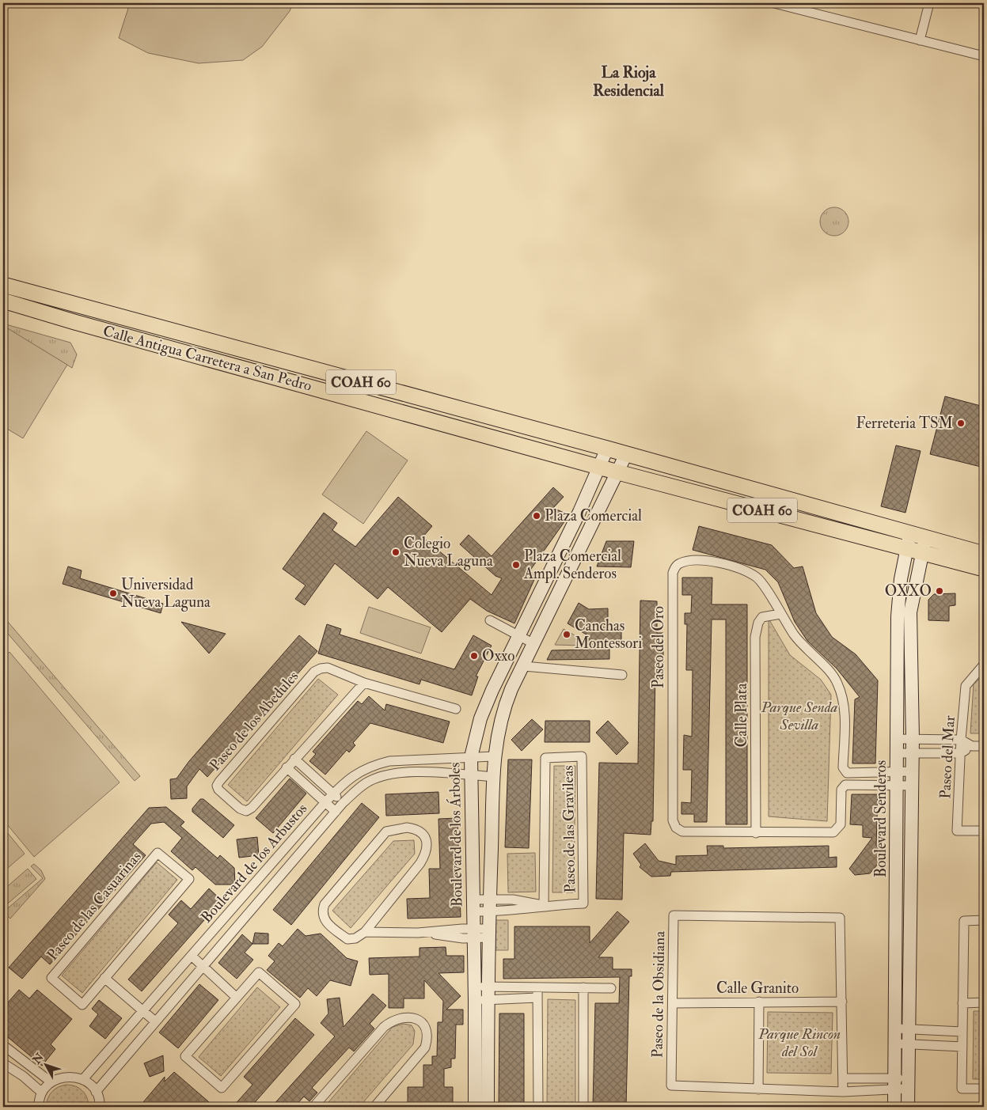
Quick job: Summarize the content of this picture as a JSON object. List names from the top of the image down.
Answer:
{
  "streets": {
    "main road": [
      "Calle Antigua Carretera a San Pedro",
      "COAH 60",
      "Boulevard Senderos",
      "Boulevard de los Árboles"
    ],
    "street": [
      "Paseo del Oro",
      "Calle Plata",
      "Paseo de los Abedules",
      "Paseo del Mar",
      "Paseo de las Gravileas",
      "Boulevard de los Arbustos",
      "Paseo de las Casuarinas",
      "Calle Granito",
      "Paseo de la Obsidiana"
    ]
  },
  "crossings": [
    ["Calle Antigua Carretera a San Pedro", "COAH 60"],
    ["Calle Antigua Carretera a San Pedro", "Boulevard de los Árboles"],
    ["COAH 60", "Boulevard Senderos"],
    ["COAH 60", "Boulevard de los Árboles"],
    ["Paseo del Oro", "Calle Plata"],
    ["Paseo del Oro", "Boulevard Senderos"],
    ["Boulevard Senderos", "Paseo de la Obsidiana"],
    ["Paseo de las Gravileas", "Boulevard de los Árboles"],
    ["Boulevard de los Árboles", "Boulevard de los Arbustos"],
    ["Calle Granito", "Paseo de la Obsidiana"]
  ],
  "districts": ["La Rioja Residencial"],
  "parks": ["Parque Senda Sevilla", "Parque Rincon del Sol"],
  "places": [
    "Ferreteria TSM",
    "Plaza Comercial",
    "Colegio Nueva Laguna",
    "Plaza Comercial Ampl. Senderos",
    "OXXO",
    "Universidad Nueva Laguna",
    "Canchas Montessori",
    "Oxxo"
  ],
  "north": "top left"
}
